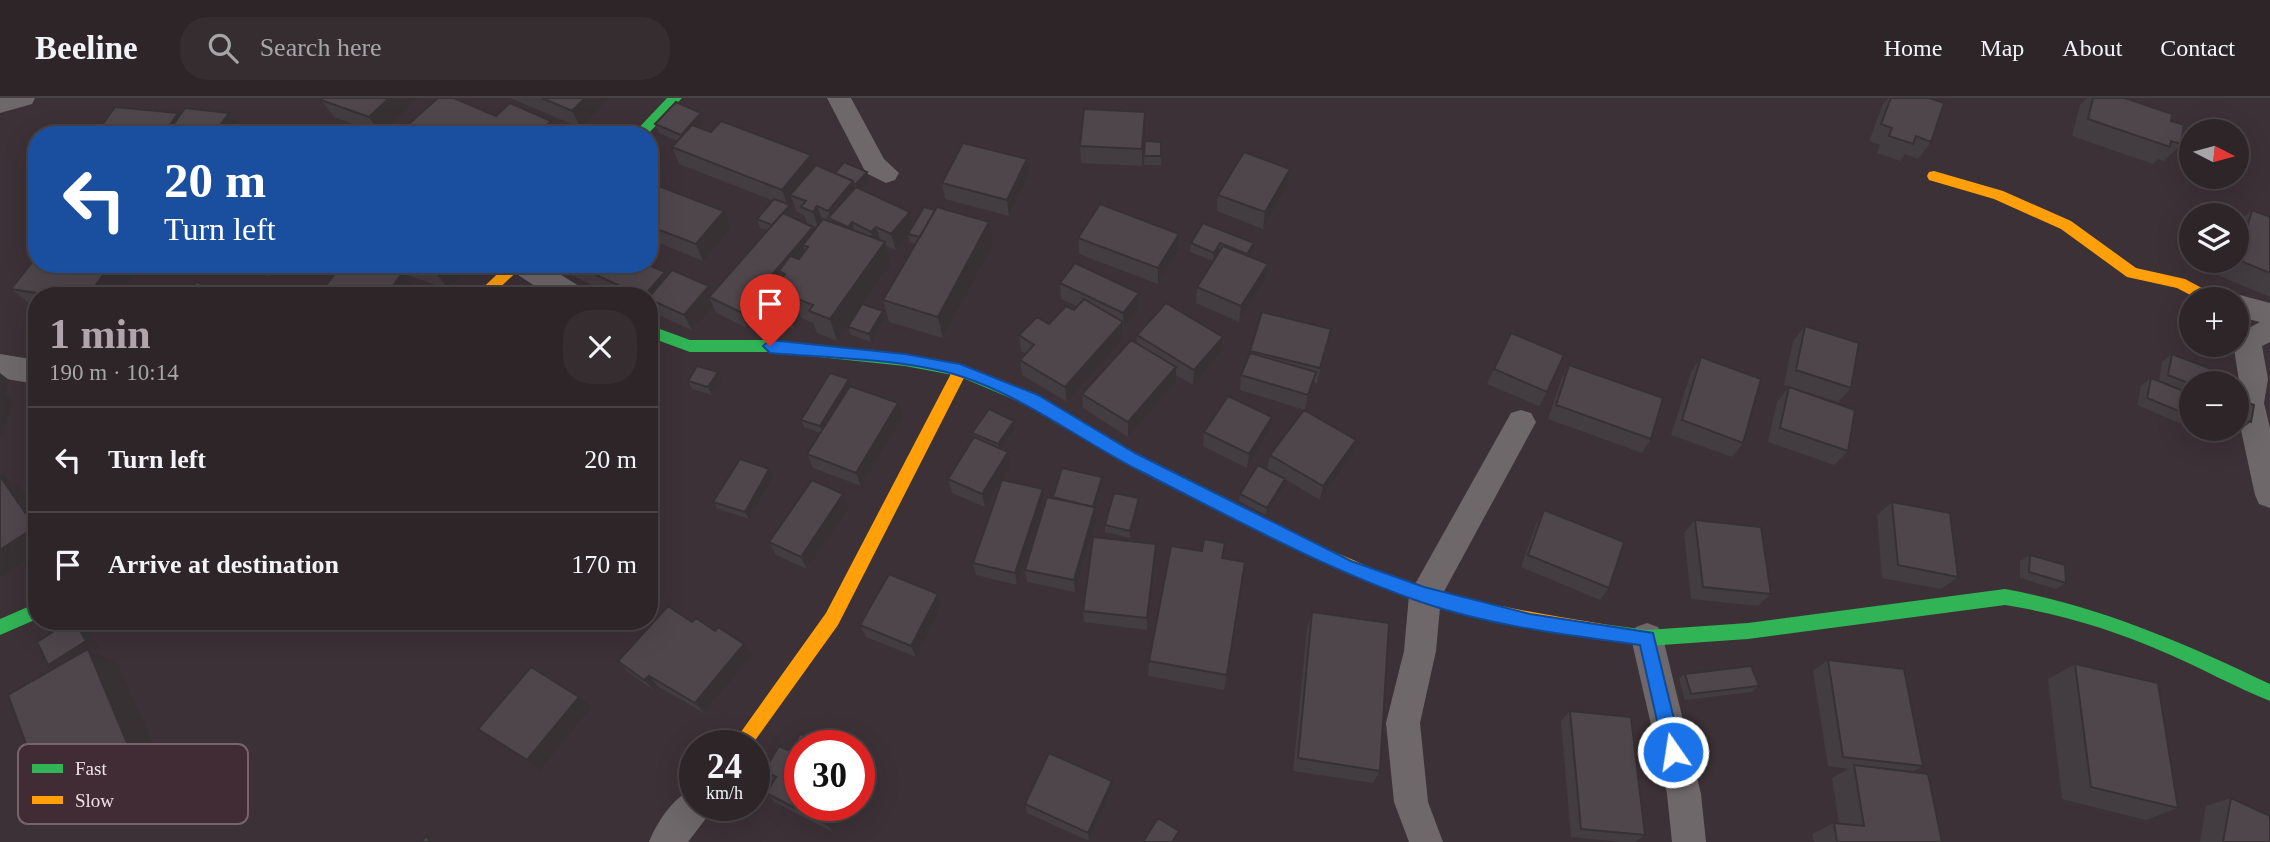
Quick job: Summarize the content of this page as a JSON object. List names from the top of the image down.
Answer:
{
  "legend": ["Fast", "Slow"],
  "north": "right",
  "page": {
    "header": "Beeline",
    "search": "Search here",
    "nav": [
      "Home",
      "Map",
      "About",
      "Contact"
    ],
    "map_buttons": ["+", "−"],
    "turn": ["20 m", "Turn left"],
    "heading": ["1 min", "190 m · 10:14"],
    "list": [
      {
        "name": "Turn left",
        "value": "20 m"
      },
      {
        "name": "Arrive at destination",
        "value": "170 m"
      }
    ],
    "speed": "24 km/h",
    "limit": "30"
  }
}
